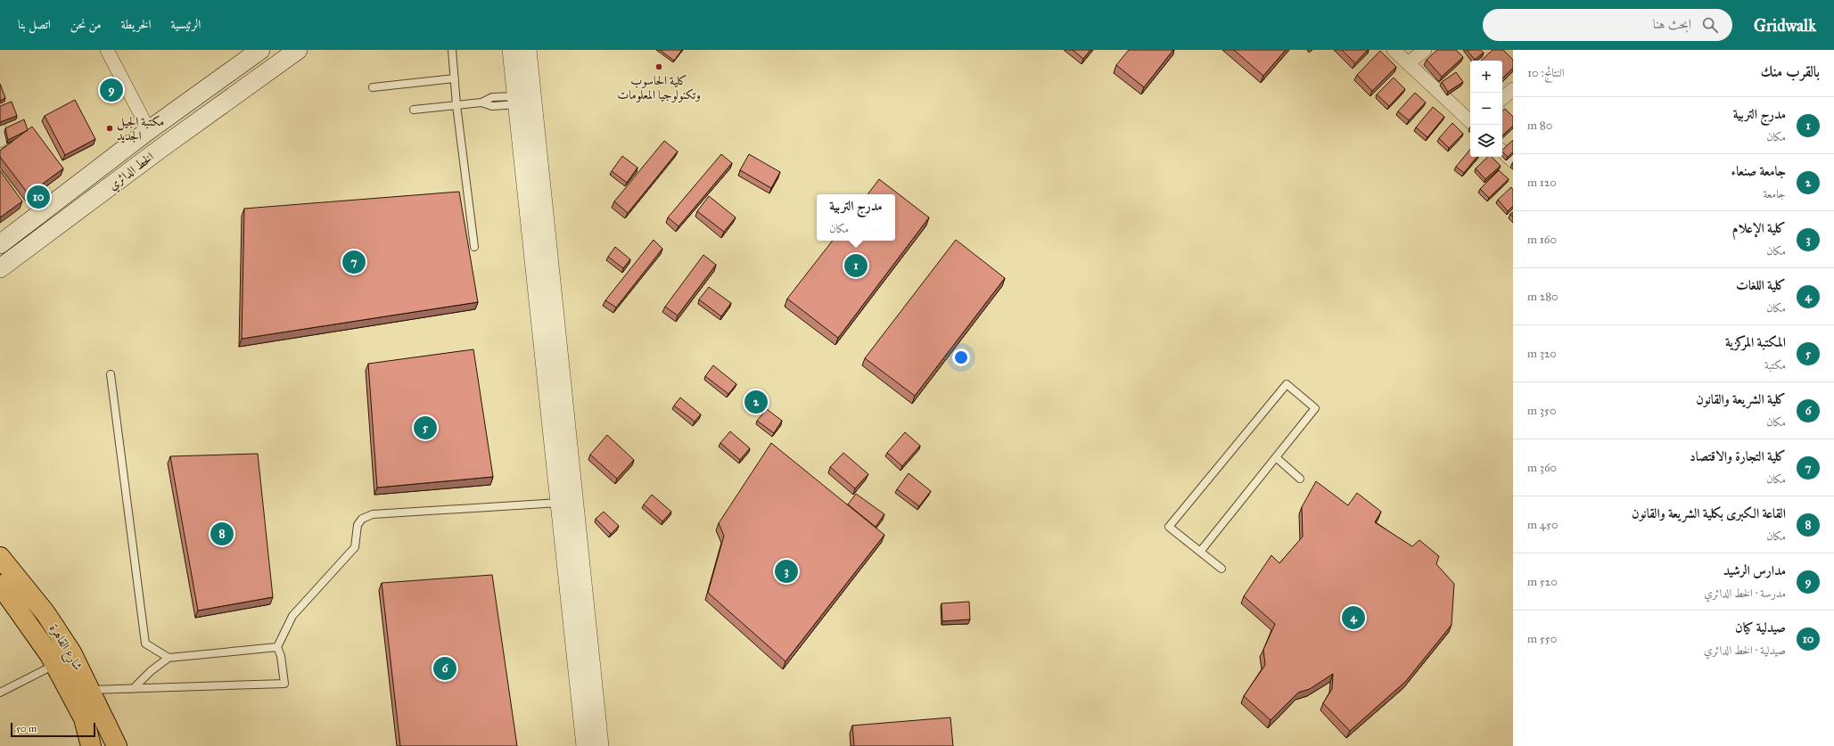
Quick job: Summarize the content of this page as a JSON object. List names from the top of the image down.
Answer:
{
  "streets": {
    "main road": ["الخط الدائري", "شارع القاهرة"]
  },
  "places": ["كلية الحاسوب وتكنولوجيا المعلومات", "مكتبة الجيل الجديد"],
  "scale_bar": "50 m",
  "page": {
    "header": "Gridwalk",
    "search": "ابحث هنا",
    "nav": [
      "الرئيسية",
      "الخريطة",
      "من نحن",
      "اتصل بنا"
    ],
    "heading": ["بالقرب منك", "النتائج: 10"],
    "map_buttons": ["+", "−"],
    "pins": [
      "9",
      "10",
      "7",
      "1",
      "2",
      "5",
      "8",
      "3",
      "4",
      "6"
    ],
    "list": [
      {
        "mark": "1",
        "name": "مدرج التربية",
        "note": "مكان",
        "value": "80 m"
      },
      {
        "mark": "2",
        "name": "جامعة صنعاء",
        "note": "جامعة",
        "value": "120 m"
      },
      {
        "mark": "3",
        "name": "كلية الإعلام",
        "note": "مكان",
        "value": "160 m"
      },
      {
        "mark": "4",
        "name": "كلية اللغات",
        "note": "مكان",
        "value": "280 m"
      },
      {
        "mark": "5",
        "name": "المكتبة المركزية",
        "note": "مكتبة",
        "value": "320 m"
      },
      {
        "mark": "6",
        "name": "كلية الشريعة والقانون",
        "note": "مكان",
        "value": "350 m"
      },
      {
        "mark": "7",
        "name": "كلية التجارة والاقتصاد",
        "note": "مكان",
        "value": "360 m"
      },
      {
        "mark": "8",
        "name": "القاعة الكبرى بكلية الشريعة والقانون",
        "note": "مكان",
        "value": "450 m"
      },
      {
        "mark": "9",
        "name": "مدارس الرشيد",
        "note": "مدرسة · الخط الدائري",
        "value": "520 m"
      },
      {
        "mark": "10",
        "name": "صيدلية كيان",
        "note": "صيدلية · الخط الدائري",
        "value": "550 m"
      }
    ],
    "popup": ["مدرج التربية", "مكان"],
    "scale": "50 m"
  }
}
